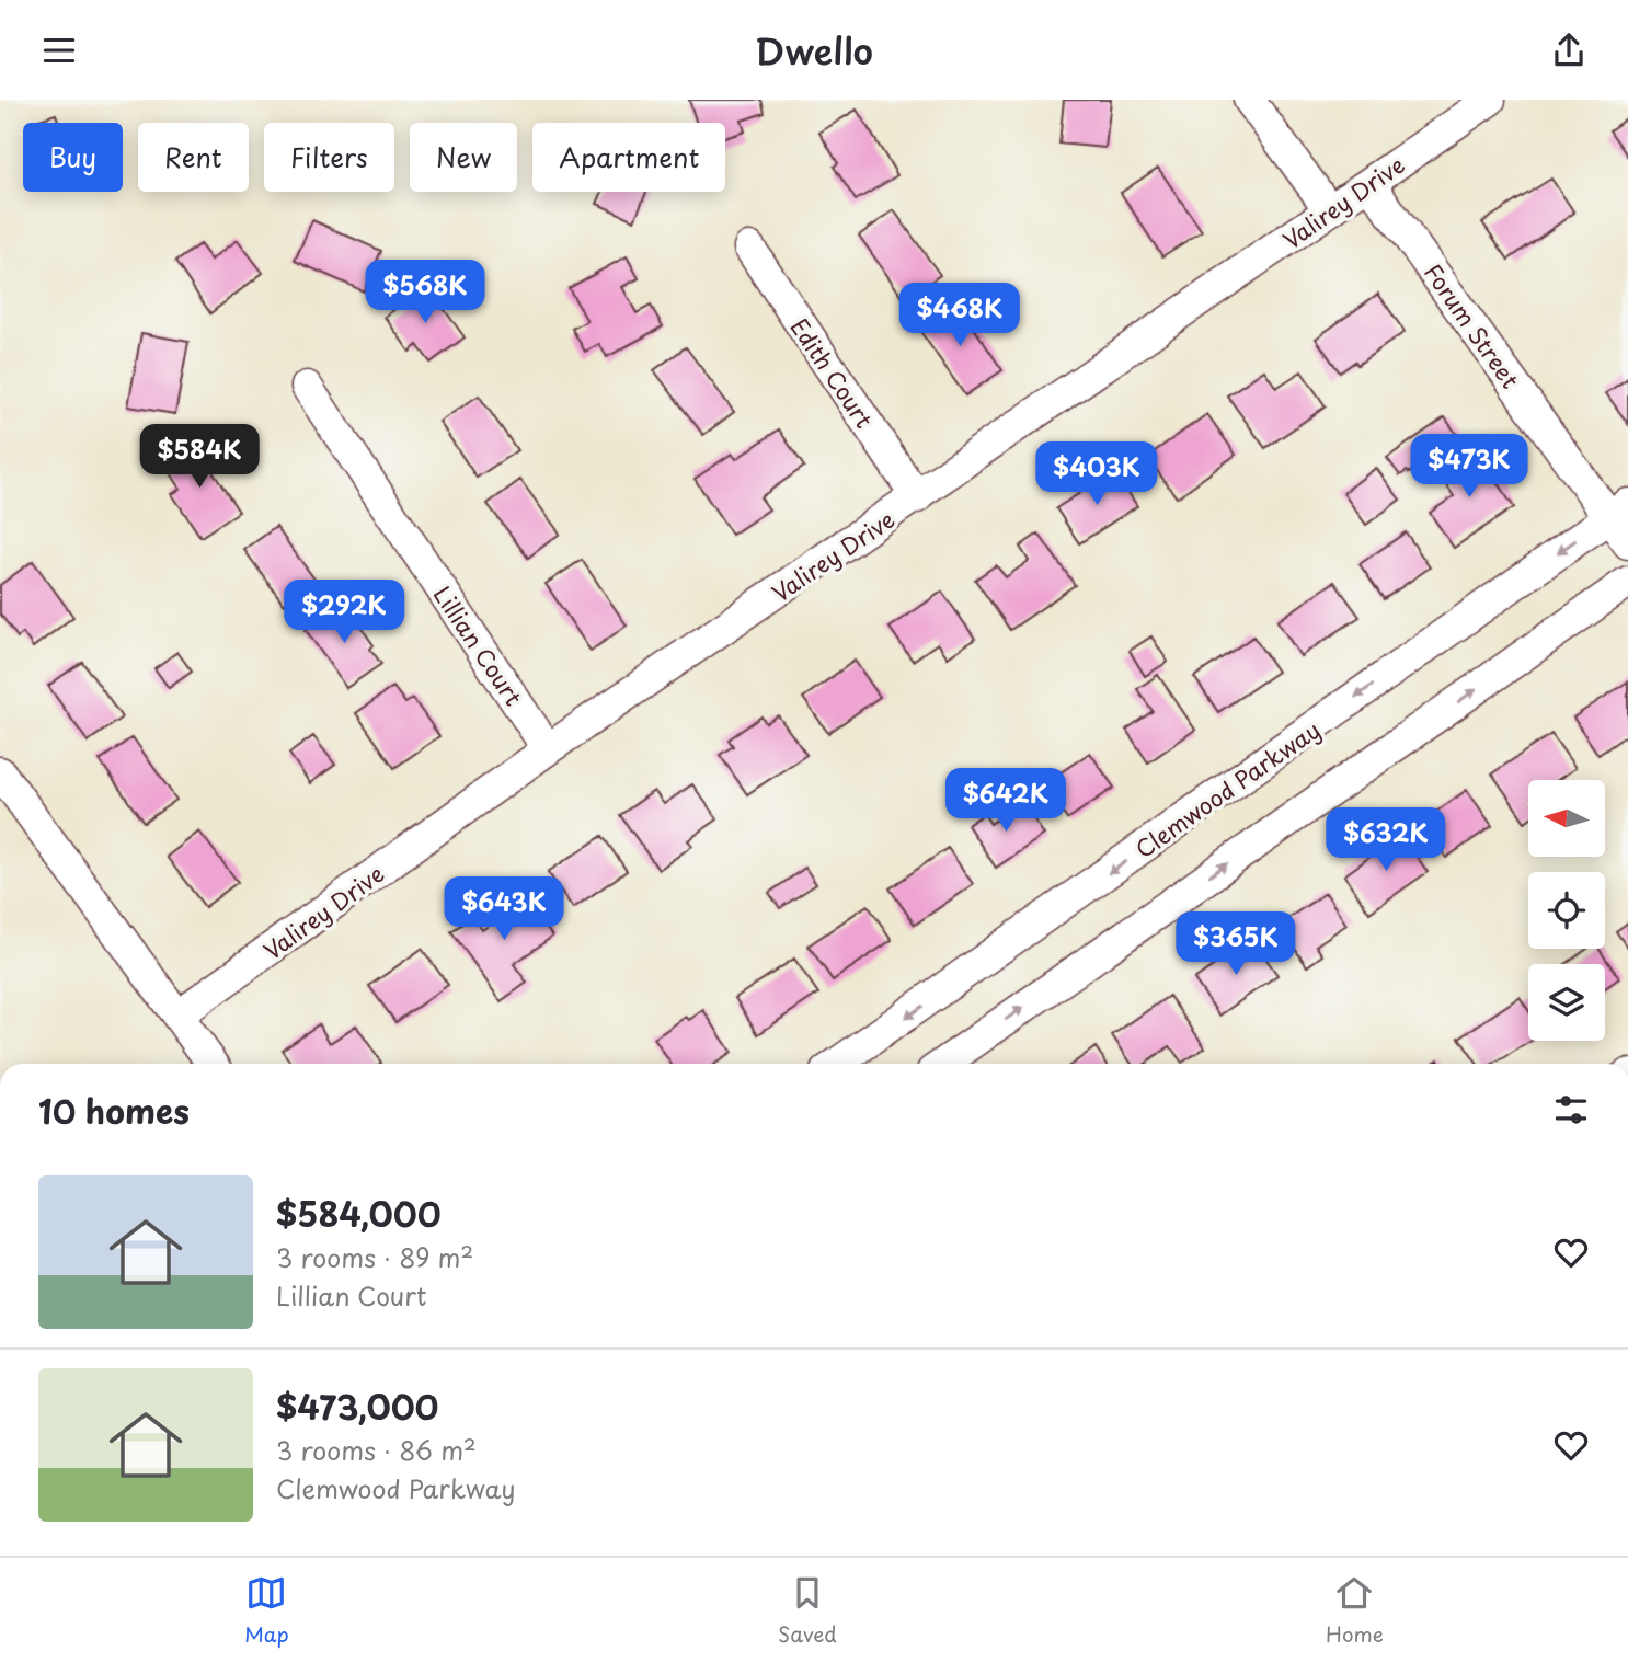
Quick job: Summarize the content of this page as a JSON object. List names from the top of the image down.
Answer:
{
  "streets": {
    "street": [
      "Valirey Drive",
      "Forum Street",
      "Edith Court",
      "Lillian Court",
      "Clemwood Parkway"
    ]
  },
  "crossings": [
    ["Valirey Drive", "Forum Street"],
    ["Valirey Drive", "Edith Court"],
    ["Valirey Drive", "Lillian Court"],
    ["Forum Street", "Clemwood Parkway"]
  ],
  "north": "left",
  "page": {
    "header": "Dwello",
    "chip": [
      "Buy",
      "Rent",
      "Filters",
      "New",
      "Apartment"
    ],
    "price": [
      "$568K",
      "$468K",
      "$584K",
      "$473K",
      "$403K",
      "$292K",
      "$642K",
      "$632K",
      "$643K",
      "$365K"
    ],
    "heading": "10 homes",
    "list": [
      {
        "name": "$584,000",
        "note": "3 rooms · 89 m² · Lillian Court"
      },
      {
        "name": "$473,000",
        "note": "3 rooms · 86 m² · Clemwood Parkway"
      }
    ],
    "tabs": ["Map", "Saved", "Home"]
  }
}
